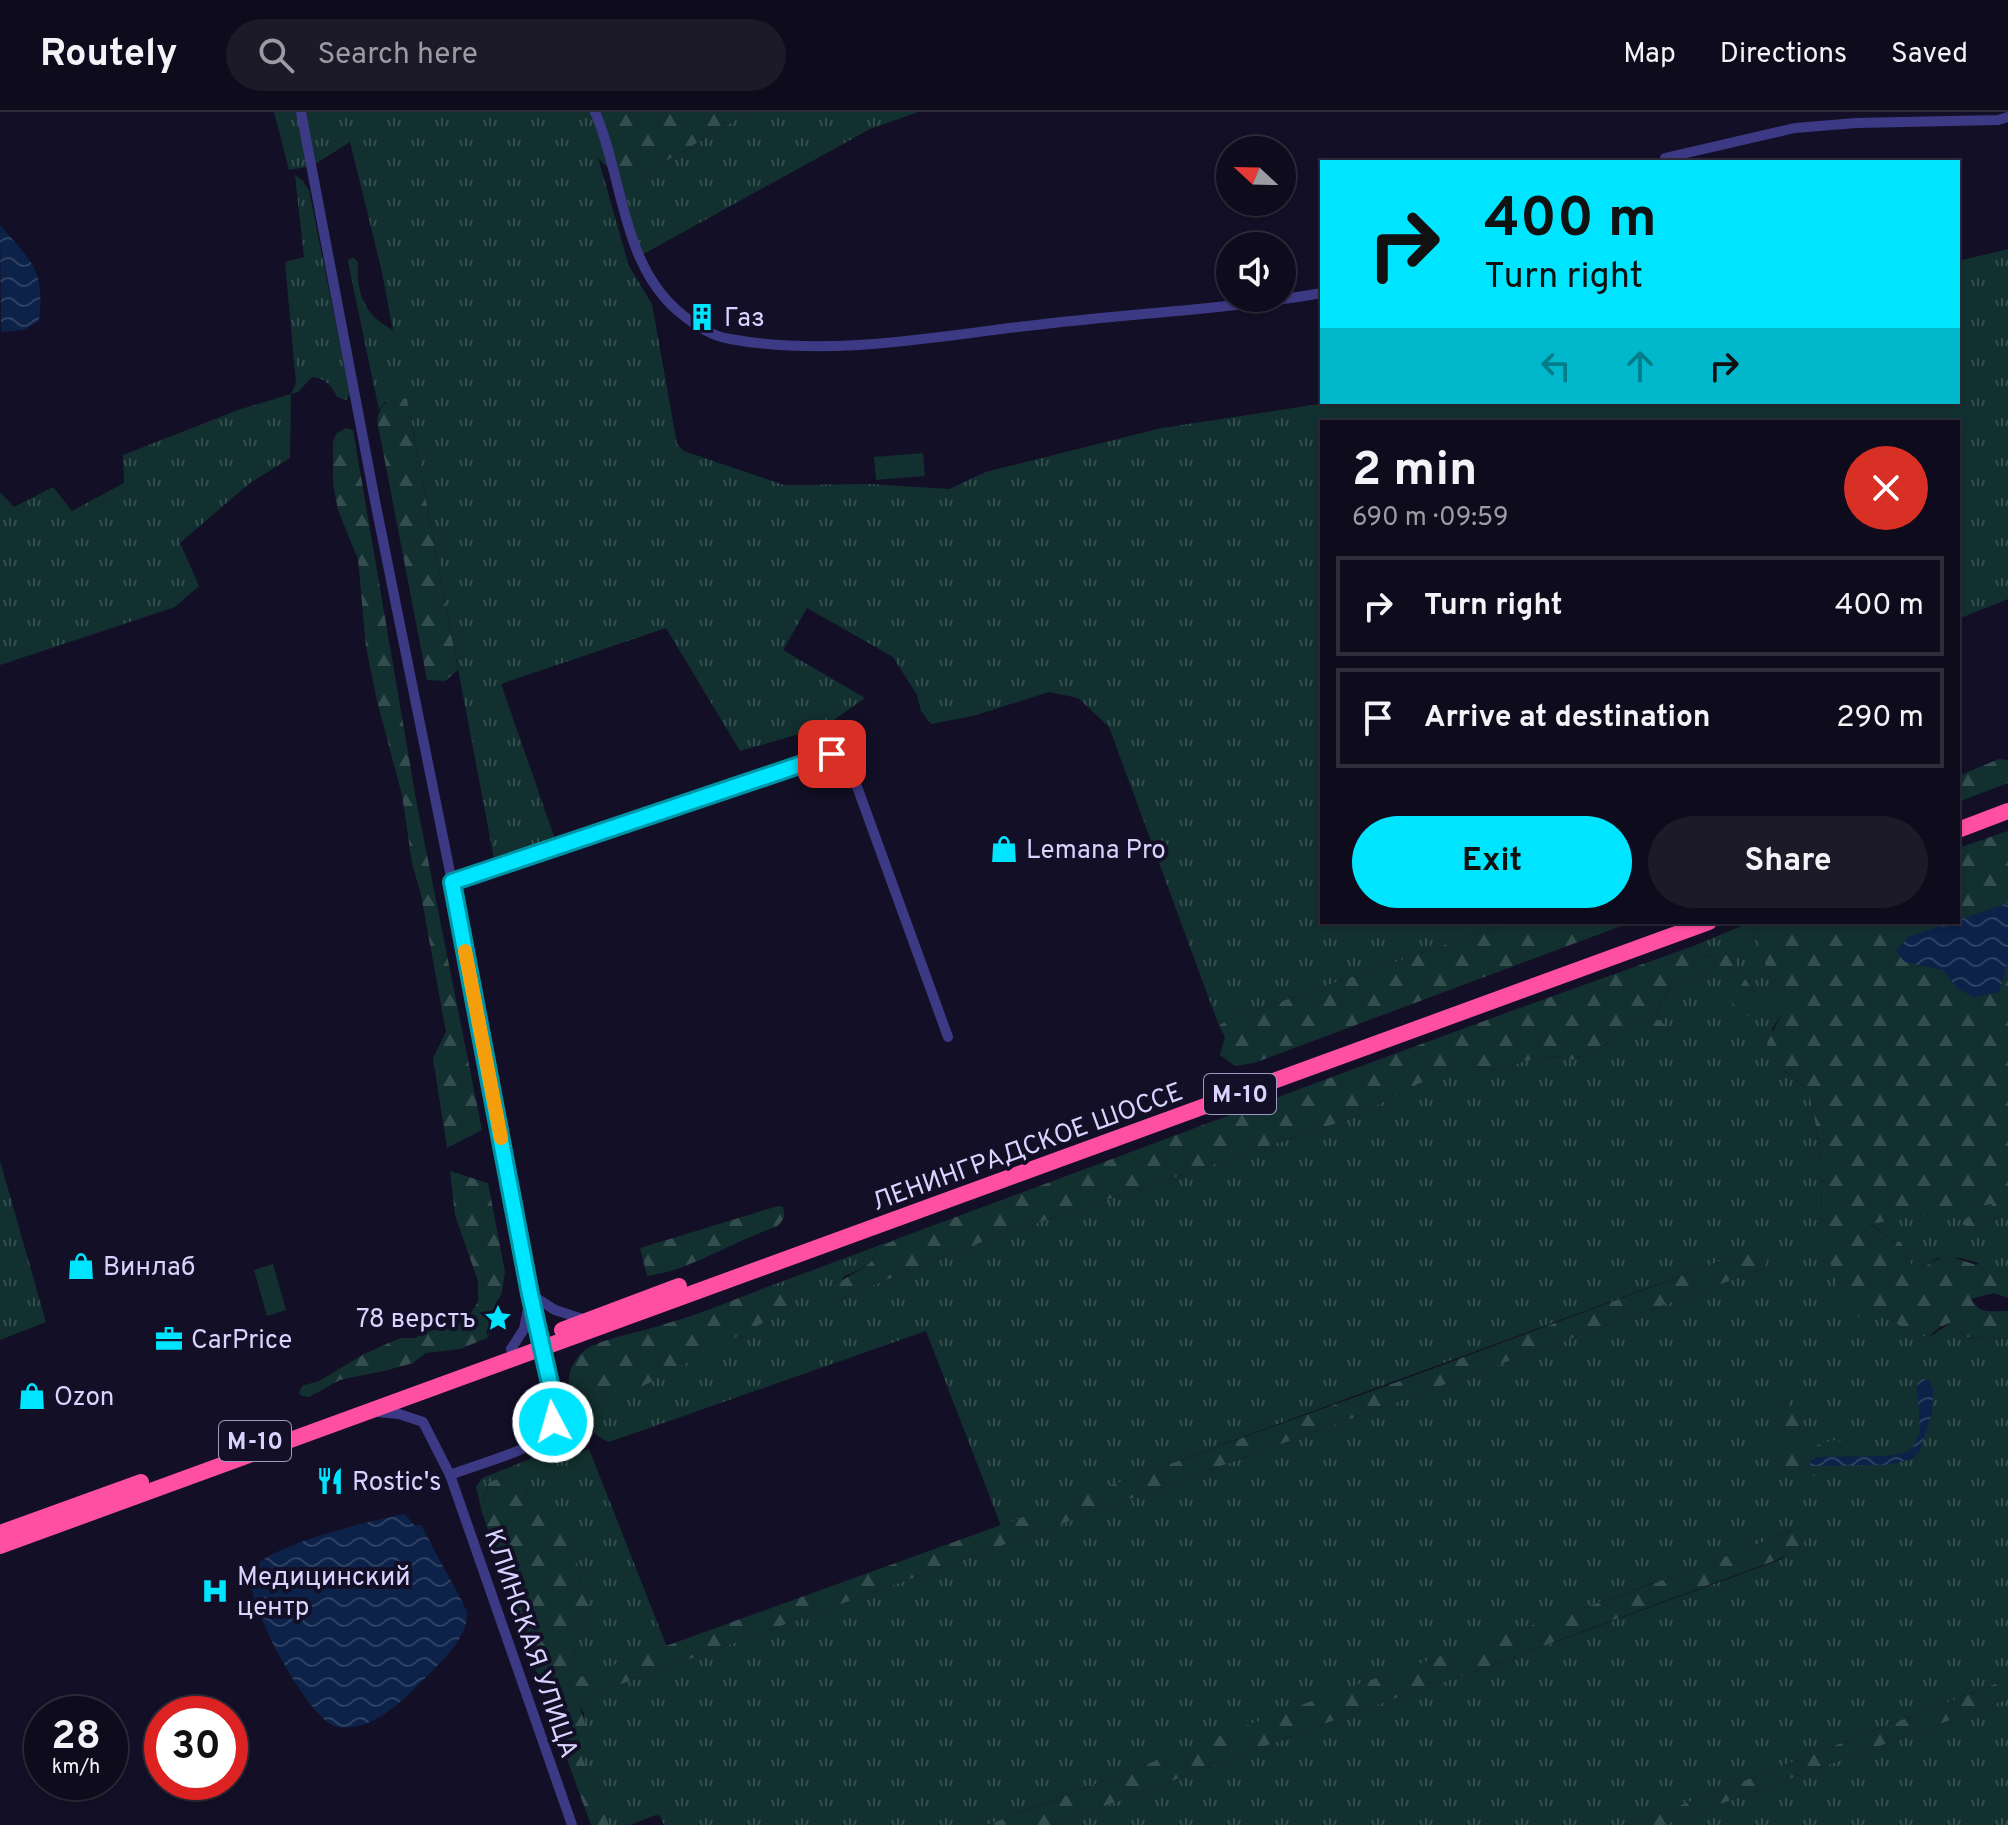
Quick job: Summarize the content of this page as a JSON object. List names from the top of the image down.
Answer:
{
  "streets": {
    "highway": ["М-10", "ЛЕНИНГРАДСКОЕ ШОССЕ"],
    "street": ["КЛИНСКАЯ УЛИЦА"]
  },
  "crossings": [
    ["М-10", "ЛЕНИНГРАДСКОЕ ШОССЕ"],
    ["М-10", "КЛИНСКАЯ УЛИЦА"]
  ],
  "places": {
    "building": ["Газ"],
    "shop": ["Lemana Pro", "Винлаб", "Ozon"],
    "place": ["78 верстъ"],
    "office": ["CarPrice"],
    "restaurant": ["Rostic's"],
    "hospital": ["Медицинский центр"]
  },
  "north": "left",
  "page": {
    "header": "Routely",
    "search": "Search here",
    "nav": ["Map", "Directions", "Saved"],
    "turn": ["400 m", "Turn right"],
    "heading": ["2 min", "690 m · 09:59"],
    "list": [
      {
        "name": "Turn right",
        "value": "400 m"
      },
      {
        "name": "Arrive at destination",
        "value": "290 m"
      }
    ],
    "buttons": ["Exit", "Share"],
    "speed": "28 km/h",
    "limit": "30"
  }
}
